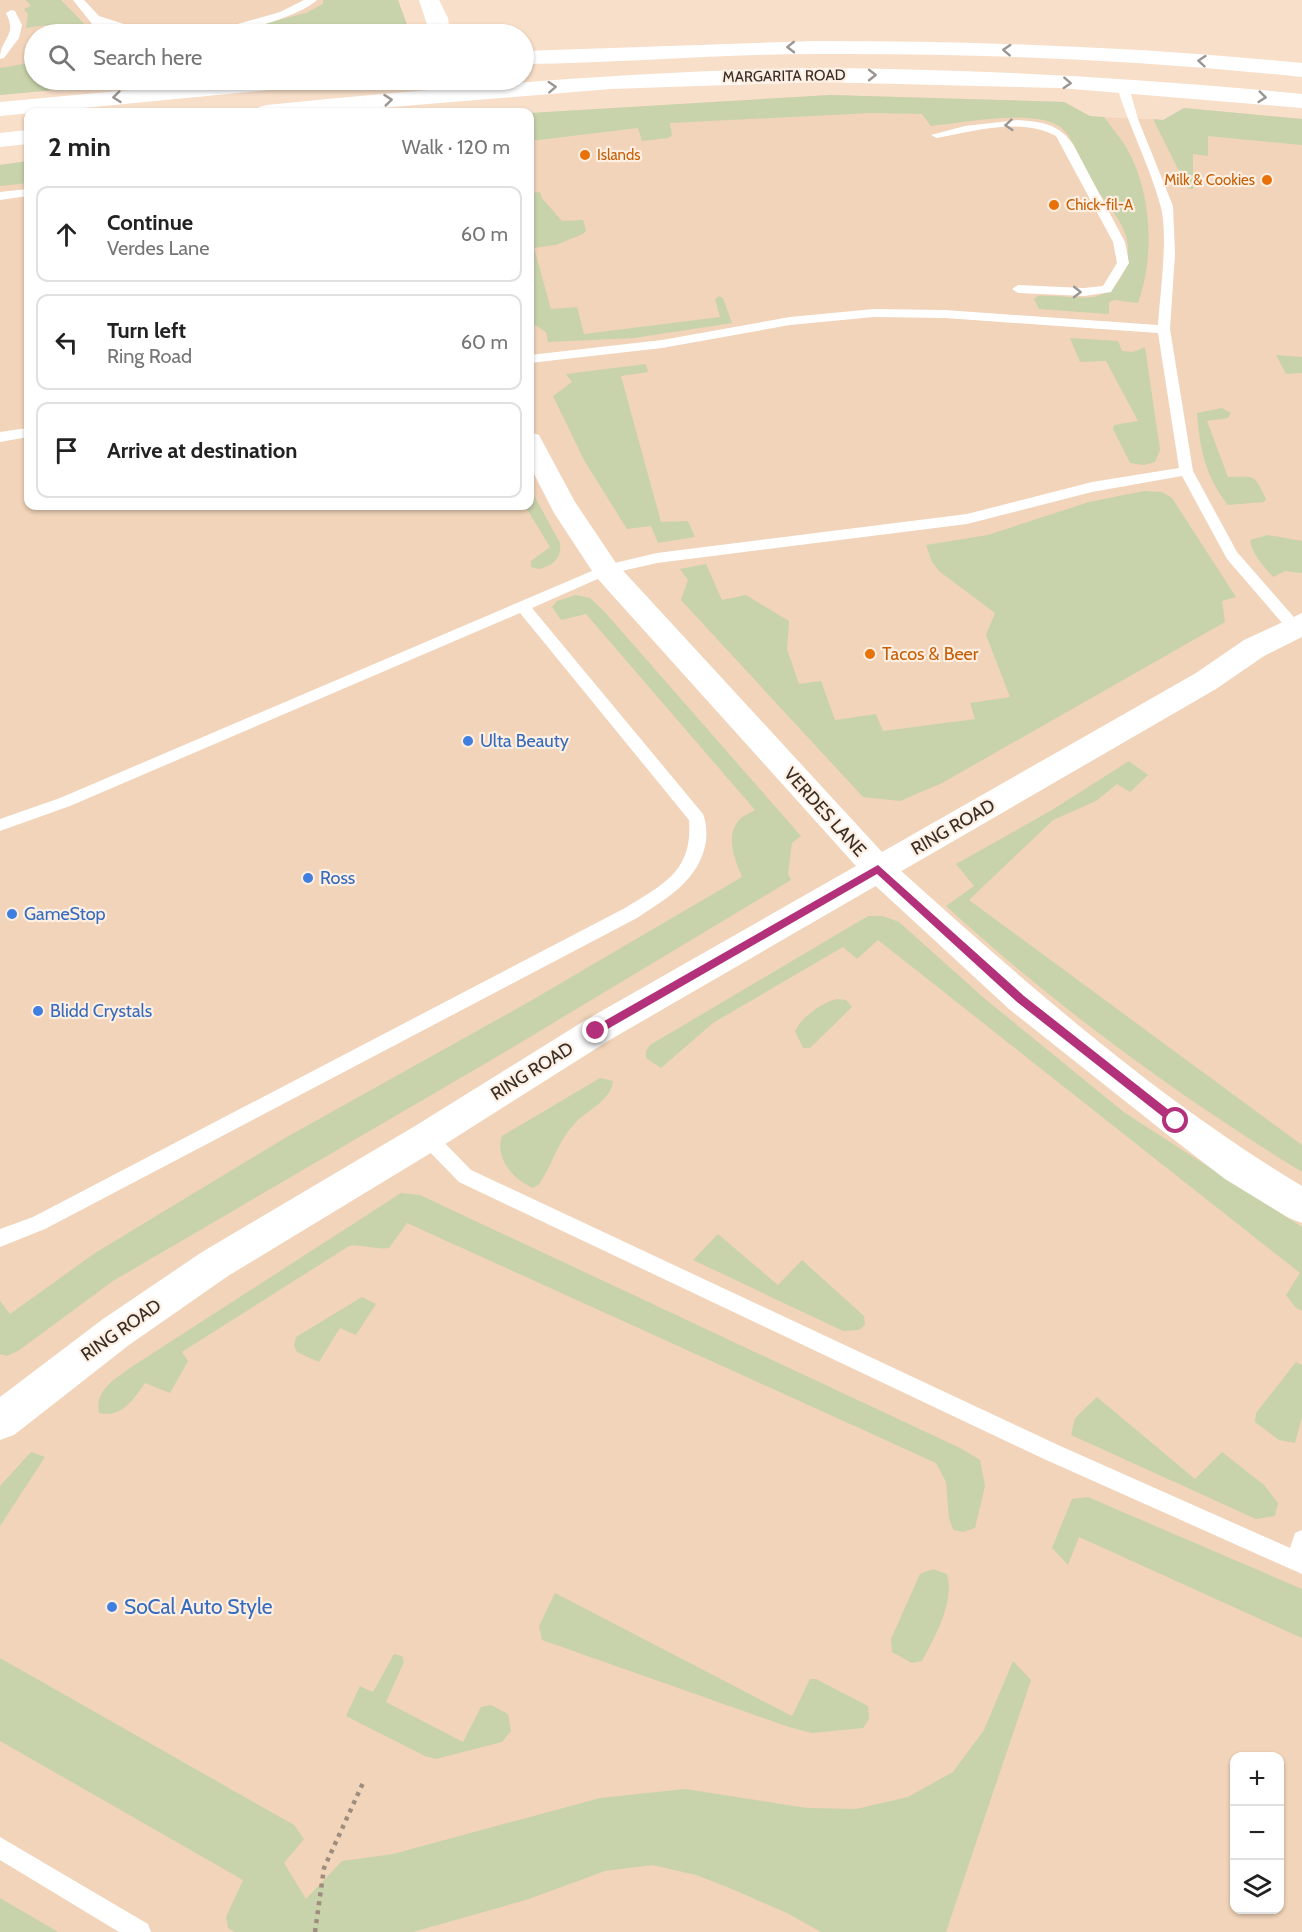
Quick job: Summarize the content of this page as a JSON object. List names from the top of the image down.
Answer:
{
  "streets": {
    "main road": ["MARGARITA ROAD", "VERDES LANE", "RING ROAD"]
  },
  "crossings": [
    ["VERDES LANE", "RING ROAD"]
  ],
  "places": [
    "Islands",
    "Milk & Cookies",
    "Chick-fil-A",
    "Tacos & Beer",
    "Ulta Beauty",
    "Ross",
    "GameStop",
    "Blidd Crystals",
    "SoCal Auto Style"
  ],
  "page": {
    "search": "Search here",
    "heading": ["2 min", "Walk · 120 m"],
    "list": [
      ["Continue", "Verdes Lane", "60 m"],
      ["Turn left", "Ring Road", "60 m"],
      "Arrive at destination"
    ],
    "map_buttons": ["+", "−"]
  }
}
